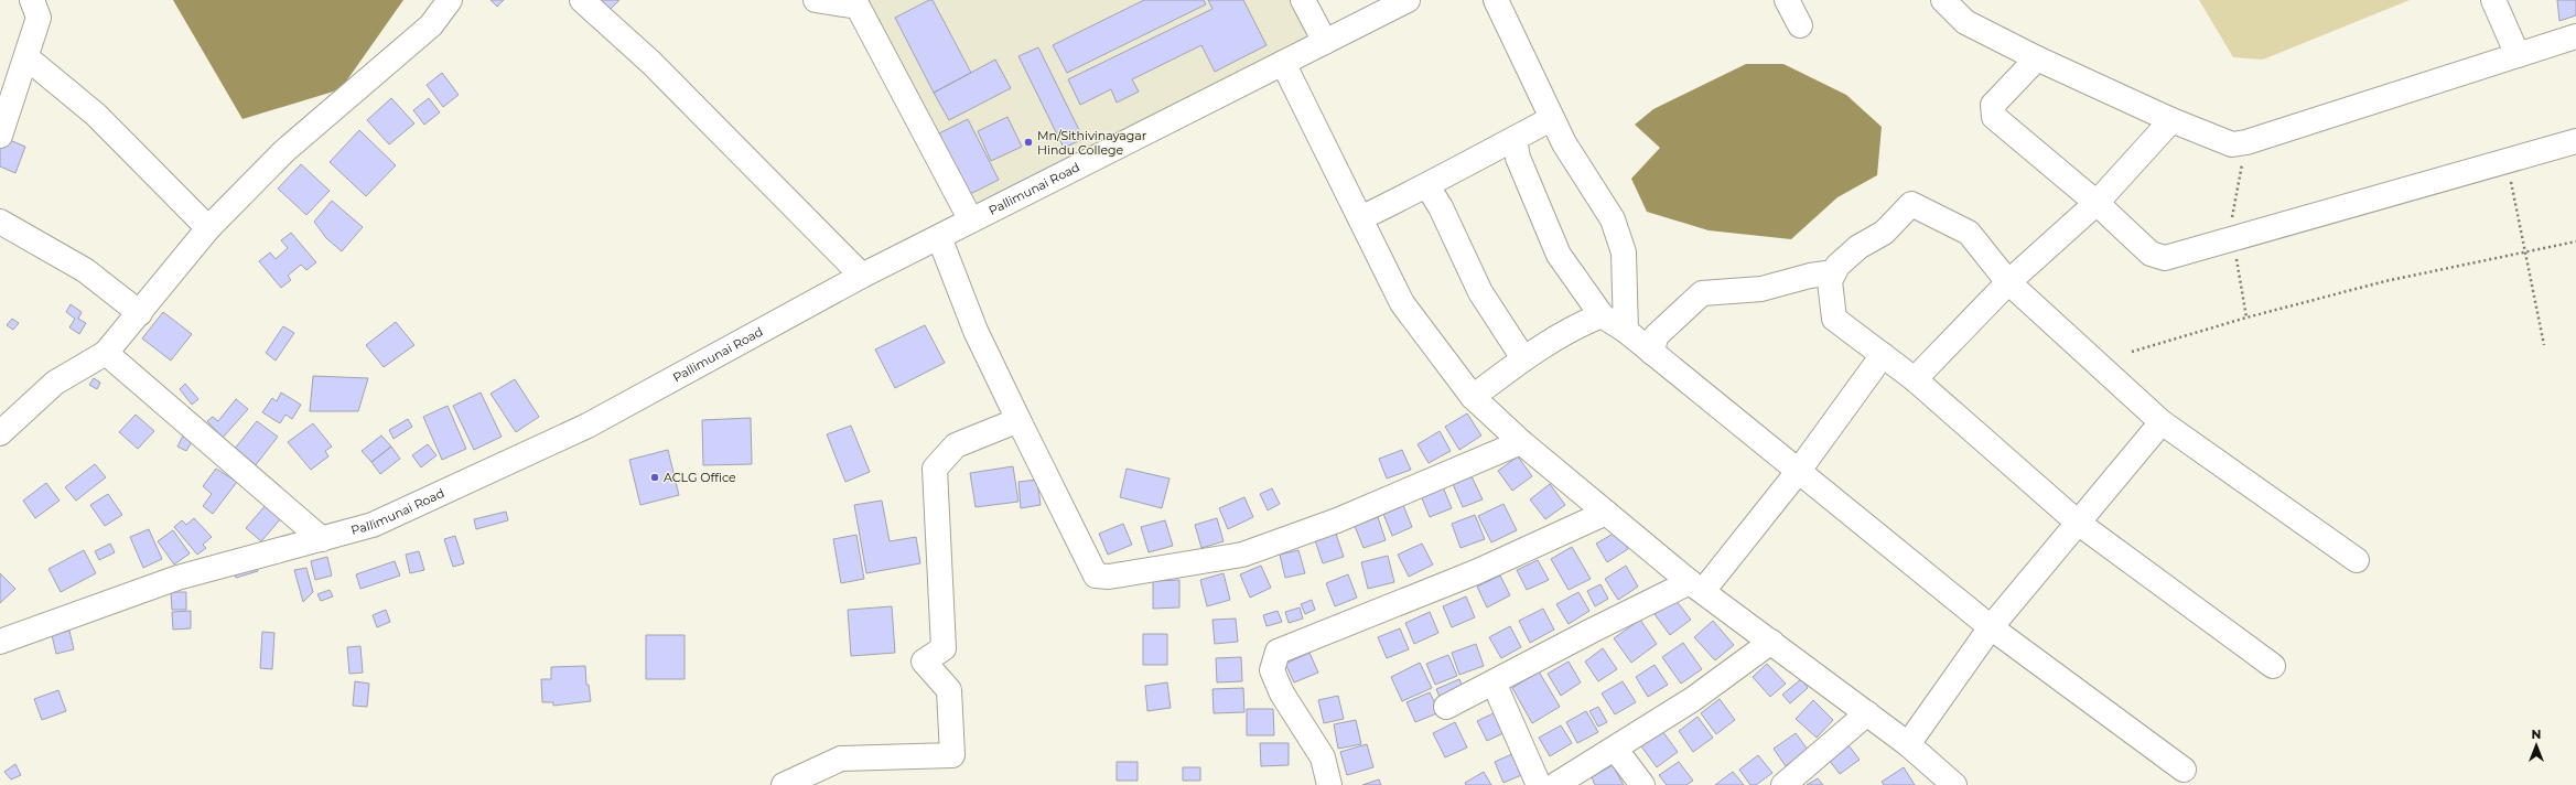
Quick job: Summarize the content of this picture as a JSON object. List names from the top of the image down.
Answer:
{
  "streets": {
    "street": ["Pallimunai Road"]
  },
  "places": ["Mn/Sithivinayagar Hindu College", "ACLG Office"],
  "north": "top"
}
